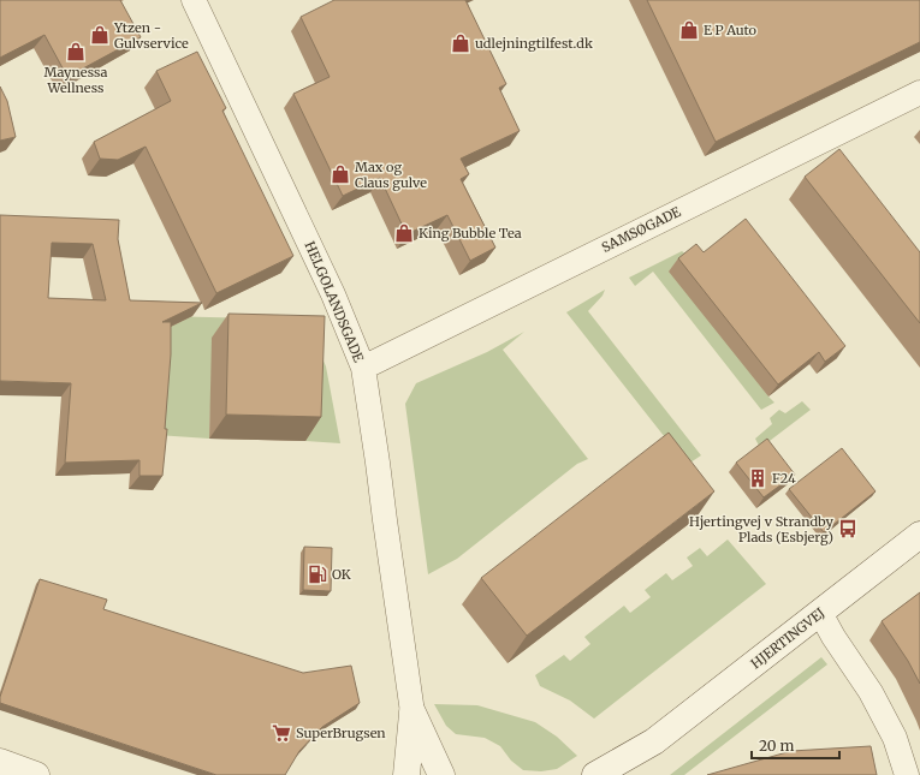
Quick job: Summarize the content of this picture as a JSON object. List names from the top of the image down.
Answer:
{
  "streets": {
    "main road": ["HELGOLANDSGADE", "HJERTINGVEJ"],
    "street": ["SAMSØGADE"]
  },
  "crossings": [
    ["SAMSØGADE", "HELGOLANDSGADE"]
  ],
  "places": {
    "shop": [
      "E P Auto",
      "Ytzen - Gulvservice",
      "udlejningtilfest.dk",
      "Maynessa Wellness",
      "Max og Claus gulve",
      "King Bubble Tea"
    ],
    "building": ["F24"],
    "bus stop": ["Hjertingvej v Strandby Plads (Esbjerg)"],
    "fuel station": ["OK"],
    "supermarket": ["SuperBrugsen"]
  },
  "scale_bar": "20 m"
}
